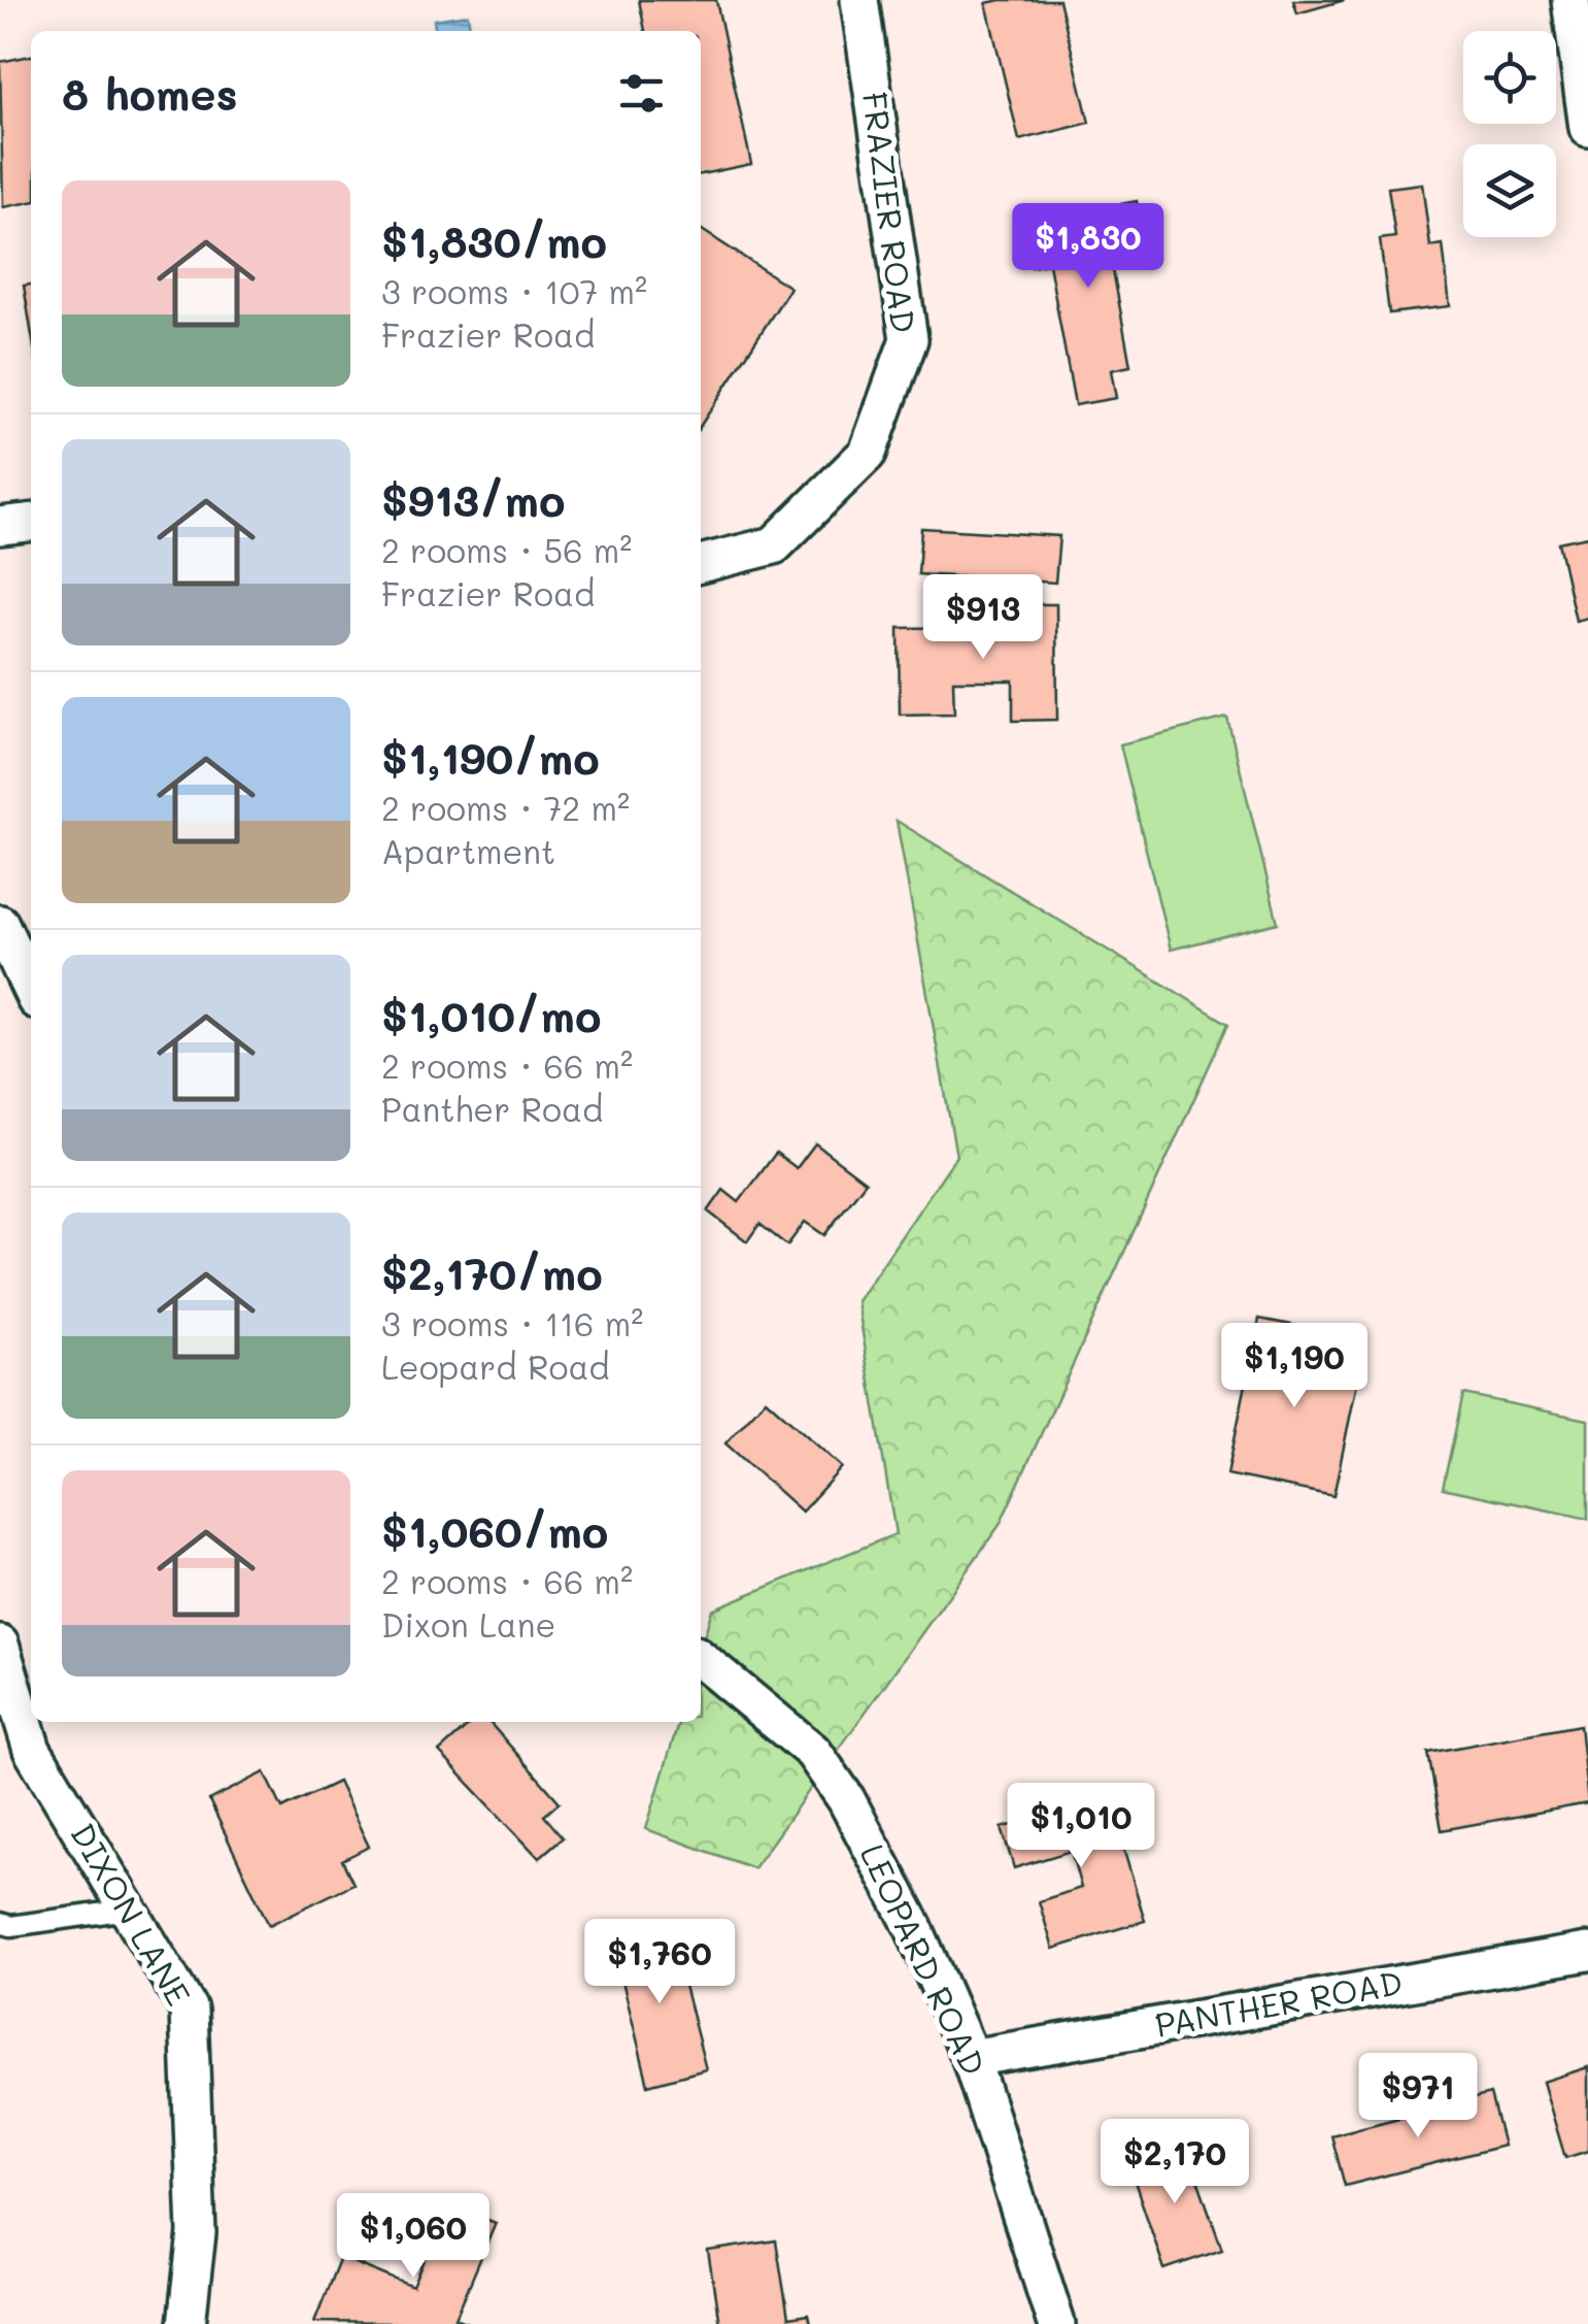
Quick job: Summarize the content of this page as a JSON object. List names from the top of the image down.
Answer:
{
  "streets": {
    "street": [
      "FRAZIER ROAD",
      "DIXON LANE",
      "LEOPARD ROAD",
      "PANTHER ROAD"
    ]
  },
  "crossings": [
    ["LEOPARD ROAD", "PANTHER ROAD"]
  ],
  "page": {
    "heading": "8 homes",
    "list": [
      {
        "name": "$1,830/mo",
        "note": "3 rooms · 107 m² · Frazier Road"
      },
      {
        "name": "$913/mo",
        "note": "2 rooms · 56 m² · Frazier Road"
      },
      {
        "name": "$1,190/mo",
        "note": "2 rooms · 72 m² · Apartment"
      },
      {
        "name": "$1,010/mo",
        "note": "2 rooms · 66 m² · Panther Road"
      },
      {
        "name": "$2,170/mo",
        "note": "3 rooms · 116 m² · Leopard Road"
      },
      {
        "name": "$1,060/mo",
        "note": "2 rooms · 66 m² · Dixon Lane"
      }
    ],
    "price": [
      "$1,830",
      "$913",
      "$1,190",
      "$1,010",
      "$1,760",
      "$971",
      "$2,170",
      "$1,060"
    ]
  }
}
